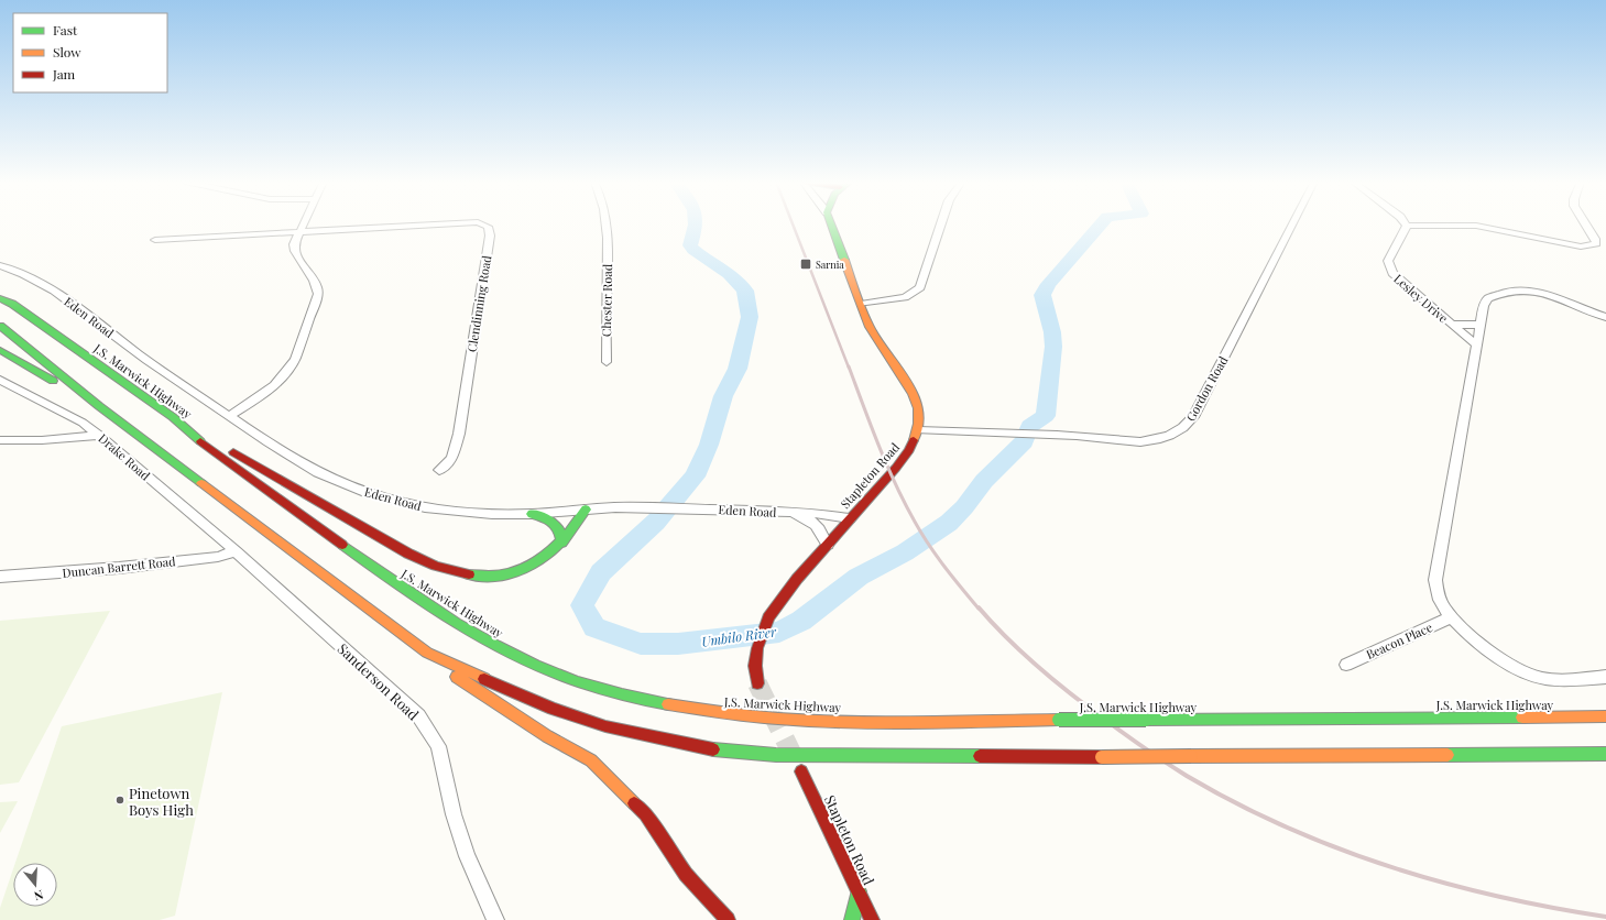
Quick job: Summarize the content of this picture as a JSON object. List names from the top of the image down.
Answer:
{
  "streets": {
    "main road": ["J.S. Marwick Highway", "Stapleton Road"],
    "street": [
      "Lesley Drive",
      "Chester Road",
      "Clendinning Road",
      "Eden Road",
      "Gordon Road",
      "Drake Road",
      "Duncan Barrett Road",
      "Beacon Place",
      "Sanderson Road"
    ]
  },
  "crossings": [
    ["Eden Road", "Stapleton Road"],
    ["Gordon Road", "Stapleton Road"],
    ["Drake Road", "Duncan Barrett Road"],
    ["Drake Road", "Sanderson Road"],
    ["Duncan Barrett Road", "Sanderson Road"]
  ],
  "water": ["Umbilo River"],
  "places": {
    "transit": ["Sarnia"],
    "other": ["Pinetown Boys High"]
  },
  "legend": ["Fast", "Slow", "Jam"],
  "north": "bottom"
}
